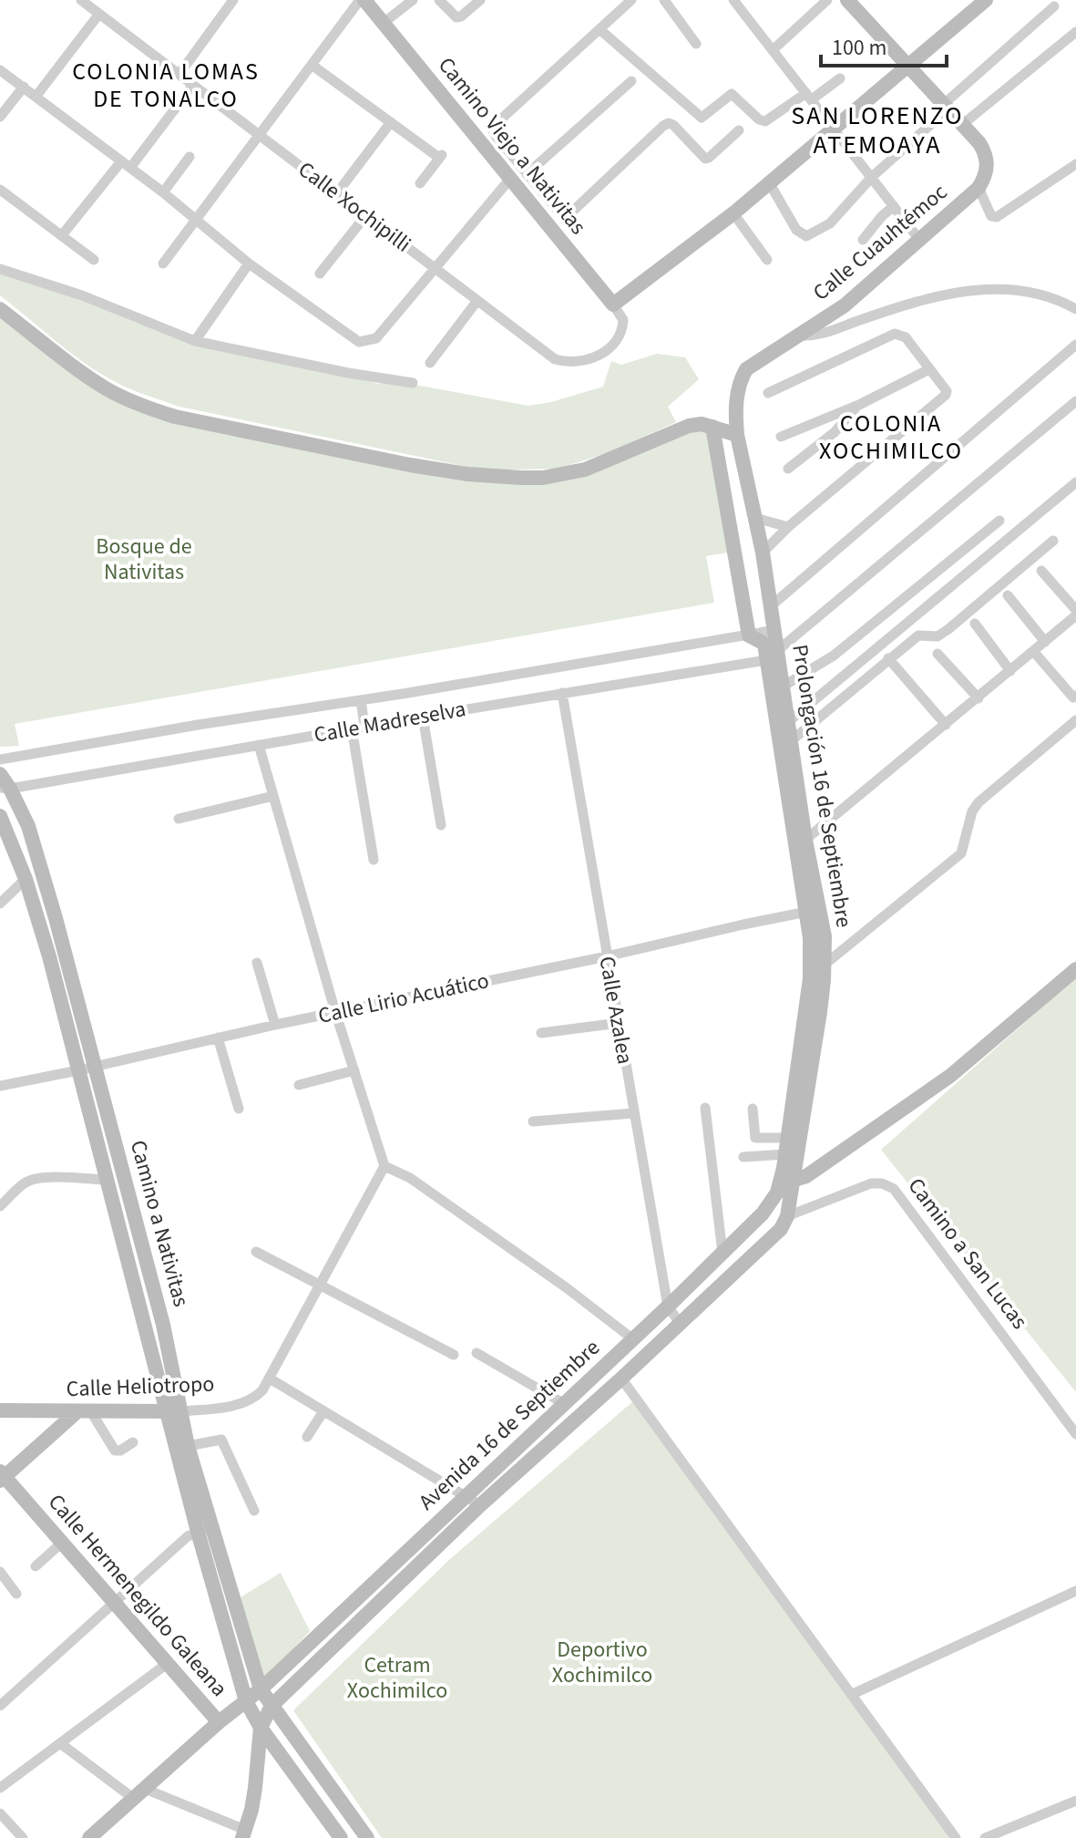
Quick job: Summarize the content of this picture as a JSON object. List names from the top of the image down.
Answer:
{
  "streets": {
    "main road": [
      "Camino Viejo a Nativitas",
      "Calle Cuauhtémoc",
      "Prolongación 16 de Septiembre",
      "Camino a Nativitas",
      "Calle Heliotropo",
      "Avenida 16 de Septiembre",
      "Calle Hermenegildo Galeana"
    ],
    "street": [
      "Calle Xochipilli",
      "Calle Madreselva",
      "Calle Lirio Acuático",
      "Calle Azalea",
      "Camino a San Lucas"
    ]
  },
  "crossings": [
    ["Camino Viejo a Nativitas", "Calle Xochipilli"],
    ["Calle Cuauhtémoc", "Prolongación 16 de Septiembre"],
    ["Calle Madreselva", "Prolongación 16 de Septiembre"],
    ["Calle Madreselva", "Calle Azalea"],
    ["Calle Madreselva", "Camino a Nativitas"],
    ["Prolongación 16 de Septiembre", "Calle Lirio Acuático"],
    ["Prolongación 16 de Septiembre", "Avenida 16 de Septiembre"],
    ["Calle Lirio Acuático", "Calle Azalea"],
    ["Calle Lirio Acuático", "Camino a Nativitas"],
    ["Calle Azalea", "Avenida 16 de Septiembre"],
    ["Camino a Nativitas", "Calle Heliotropo"],
    ["Camino a Nativitas", "Avenida 16 de Septiembre"],
    ["Camino a Nativitas", "Calle Hermenegildo Galeana"],
    ["Camino a San Lucas", "Avenida 16 de Septiembre"],
    ["Avenida 16 de Septiembre", "Calle Hermenegildo Galeana"]
  ],
  "districts": ["COLONIA LOMAS DE TONALCO", "SAN LORENZO ATEMOAYA", "COLONIA XOCHIMILCO"],
  "parks": ["Bosque de Nativitas", "Deportivo Xochimilco", "Cetram Xochimilco"],
  "scale_bar": "100 m"
}
